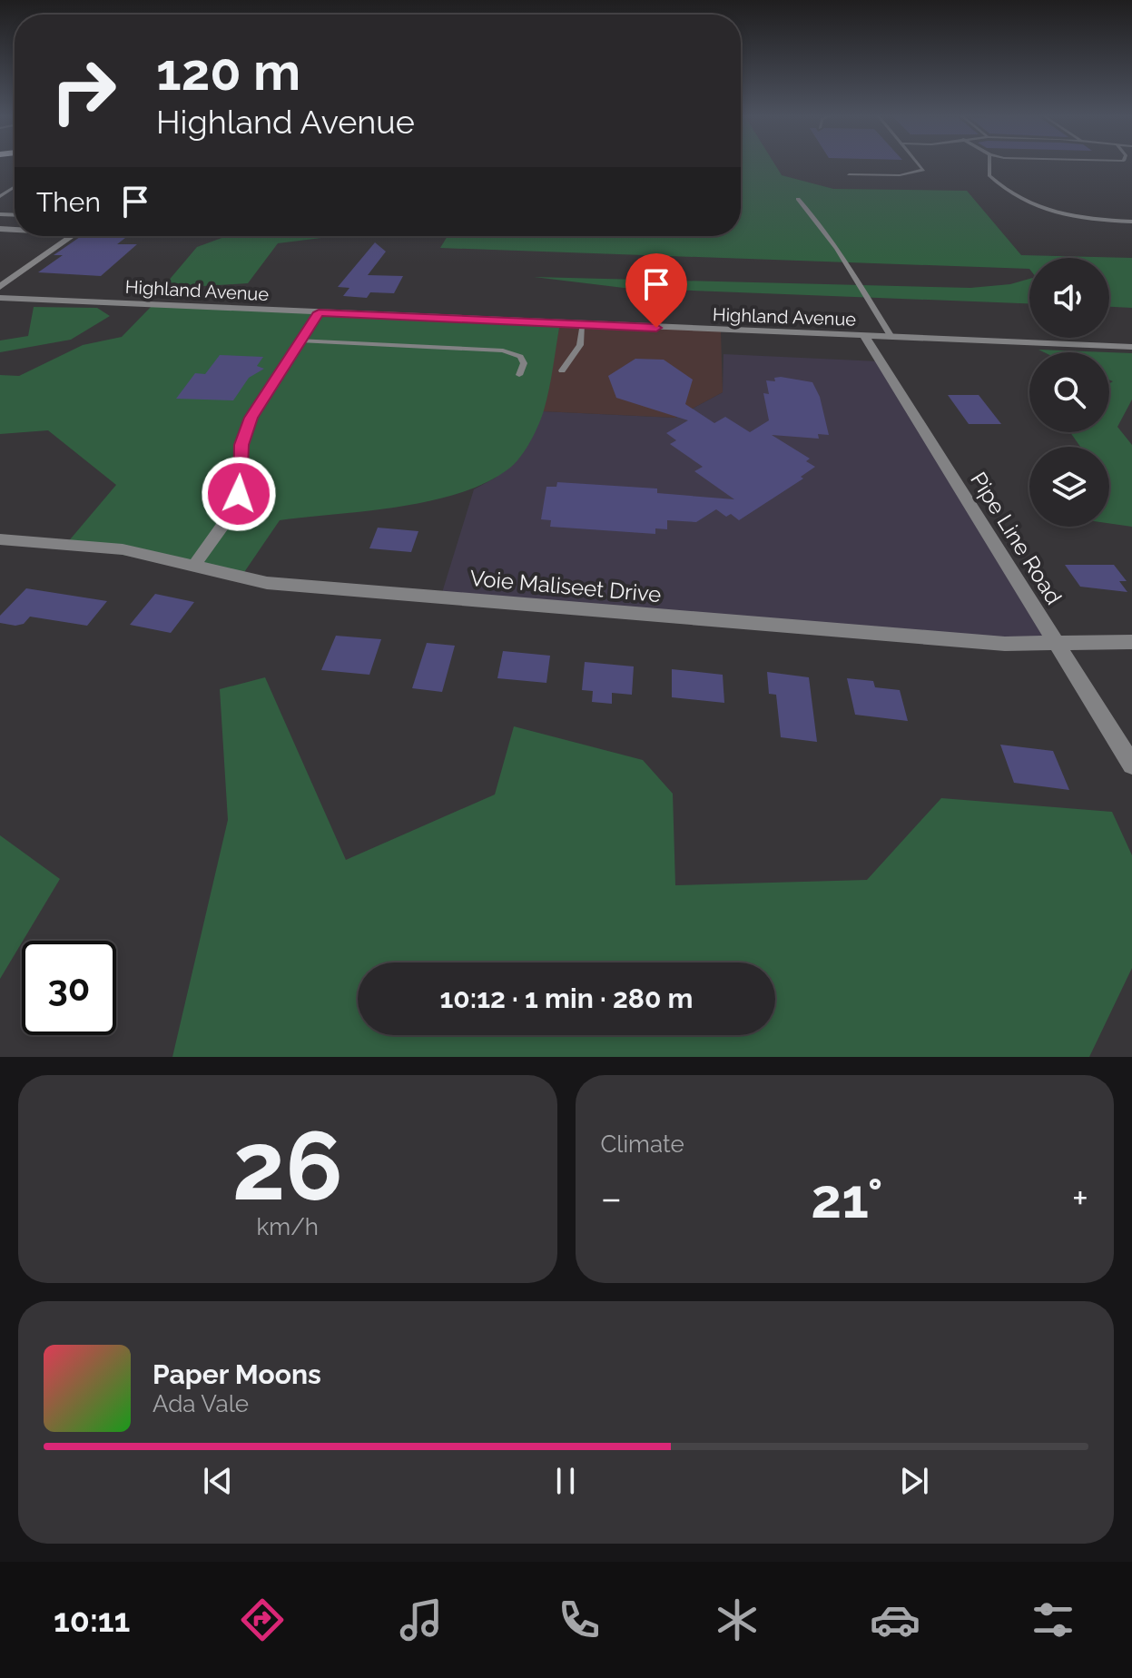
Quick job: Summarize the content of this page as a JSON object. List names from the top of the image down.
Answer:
{
  "streets": {
    "street": ["Highland Avenue", "Pipe Line Road", "Voie Maliseet Drive"]
  },
  "crossings": [
    ["Highland Avenue", "Pipe Line Road"],
    ["Pipe Line Road", "Voie Maliseet Drive"]
  ],
  "page": {
    "turn": ["120 m", "Highland Avenue"],
    "then": "Then",
    "limit": "30",
    "trip": "10:12 · 1 min · 280 m",
    "tile": [
      ["26", "km/h"],
      "Climate"
    ],
    "heat": ["−", "21°", "+"],
    "song": ["Paper Moons", "Ada Vale"],
    "tabs": "10:11"
  }
}
